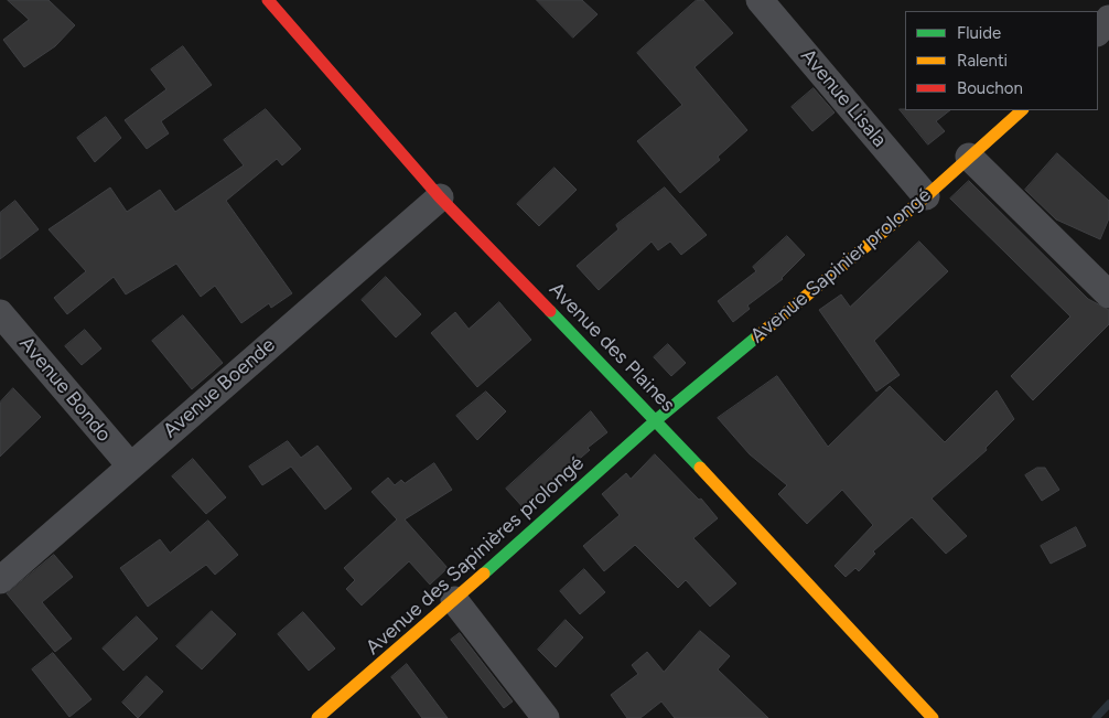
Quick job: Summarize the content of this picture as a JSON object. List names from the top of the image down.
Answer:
{
  "streets": {
    "street": [
      "Avenue Lisala",
      "Avenue Sapinier prolongé",
      "Avenue des Plaines",
      "Avenue Boende",
      "Avenue Bondo",
      "Avenue des Sapinières prolongé"
    ]
  },
  "crossings": [
    ["Avenue Lisala", "Avenue Sapinier prolongé"],
    ["Avenue Sapinier prolongé", "Avenue des Plaines"],
    ["Avenue Sapinier prolongé", "Avenue des Sapinières prolongé"],
    ["Avenue des Plaines", "Avenue Boende"],
    ["Avenue des Plaines", "Avenue des Sapinières prolongé"],
    ["Avenue Boende", "Avenue Bondo"]
  ],
  "legend": ["Fluide", "Ralenti", "Bouchon"]
}
